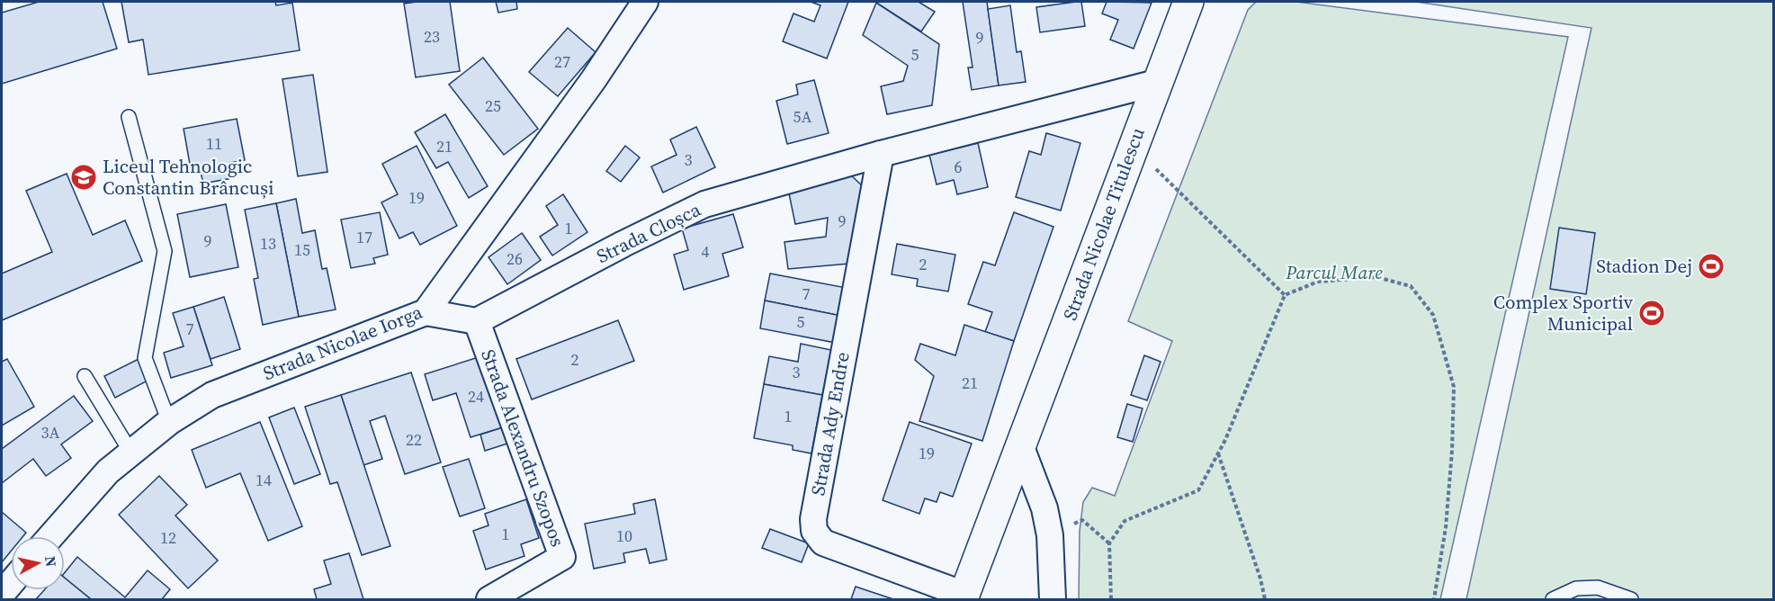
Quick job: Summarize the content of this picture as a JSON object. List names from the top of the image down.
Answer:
{
  "streets": {
    "main road": ["Strada Nicolae Titulescu"],
    "street": [
      "Strada Cloșca",
      "Strada Nicolae Iorga",
      "Strada Ady Endre",
      "Strada Alexandru Szopos"
    ]
  },
  "crossings": [
    ["Strada Nicolae Titulescu", "Strada Cloșca"],
    ["Strada Nicolae Titulescu", "Strada Ady Endre"],
    ["Strada Cloșca", "Strada Ady Endre"],
    ["Strada Cloșca", "Strada Alexandru Szopos"]
  ],
  "parks": ["Parcul Mare"],
  "places": {
    "school or university": ["Liceul Tehnologic Constantin Brâncuși"],
    "sports": ["Stadion Dej", "Complex Sportiv Municipal"]
  },
  "house_numbers": [
    "23",
    "9",
    "5",
    "27",
    "25",
    "5A",
    "11",
    "21",
    "3",
    "6",
    "19",
    "9",
    "1",
    "17",
    "9",
    "13",
    "15",
    "4",
    "26",
    "2",
    "7",
    "5",
    "7",
    "2",
    "3",
    "21",
    "24",
    "1",
    "3A",
    "22",
    "19",
    "14",
    "1",
    "10",
    "12"
  ],
  "north": "right"
}
